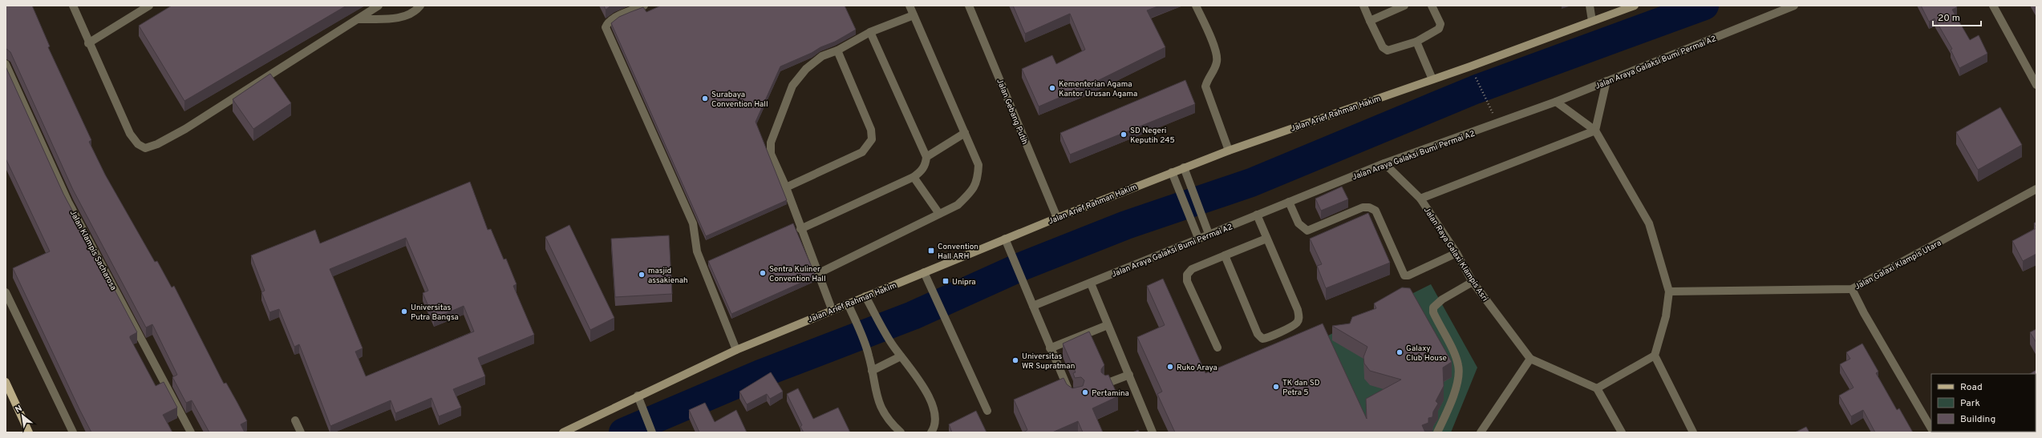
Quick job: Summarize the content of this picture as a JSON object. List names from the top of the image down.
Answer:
{
  "streets": {
    "main road": ["Jalan Arief Rahman Hakim"],
    "street": [
      "Jalan Araya Galaksi Bumi Permai A2",
      "Jalan Gebang Putih",
      "Jalan Klampis Sacharosa",
      "Jalan Raya Galaxi Klampis Asri",
      "Jalan Galaxi Klampis Utara"
    ]
  },
  "crossings": [
    ["Jalan Araya Galaksi Bumi Permai A2", "Jalan Raya Galaxi Klampis Asri"],
    ["Jalan Gebang Putih", "Jalan Arief Rahman Hakim"]
  ],
  "places": {
    "other": [
      "Kementerian Agama Kantor Urusan Agama",
      "Surabaya Convention Hall",
      "SD Negeri Keputih 245",
      "Sentra Kuliner Convention Hall",
      "masjid assakienah",
      "Universitas Putra Bangsa",
      "Galaxy Club House",
      "Universitas WR Supratman",
      "Ruko Araya",
      "TK dan SD Petra 5",
      "Pertamina"
    ],
    "transit": ["Convention Hall ARH", "Unipra"]
  },
  "legend": ["Road", "Park", "Building"],
  "scale_bar": "20 m",
  "north": "top left"
}
